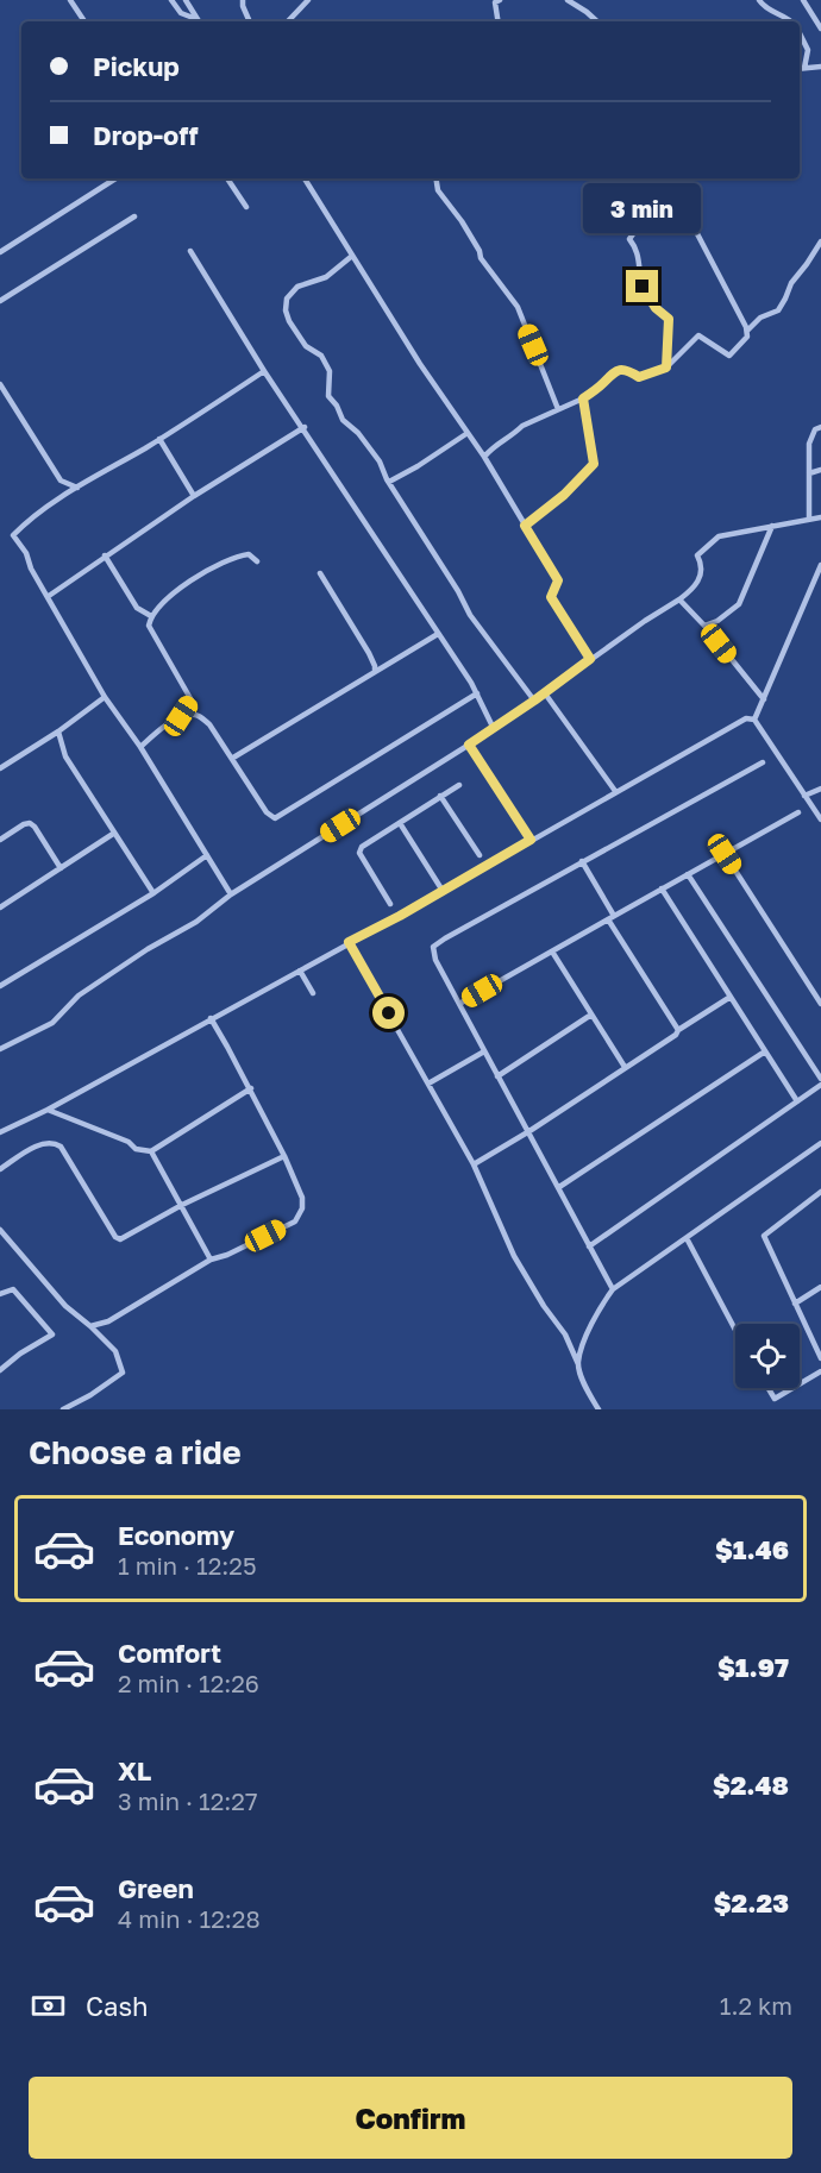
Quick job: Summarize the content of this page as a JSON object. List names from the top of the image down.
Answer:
{
  "page": {
    "banner": ["Pickup", "Drop-off"],
    "bubble": "3 min",
    "heading": "Choose a ride",
    "list": [
      {
        "name": "Economy",
        "note": "1 min · 12:25",
        "value": "$1.46"
      },
      {
        "name": "Comfort",
        "note": "2 min · 12:26",
        "value": "$1.97"
      },
      {
        "name": "XL",
        "note": "3 min · 12:27",
        "value": "$2.48"
      },
      {
        "name": "Green",
        "note": "4 min · 12:28",
        "value": "$2.23"
      }
    ],
    "pay": ["Cash", "1.2 km"],
    "buttons": "Confirm"
  }
}
